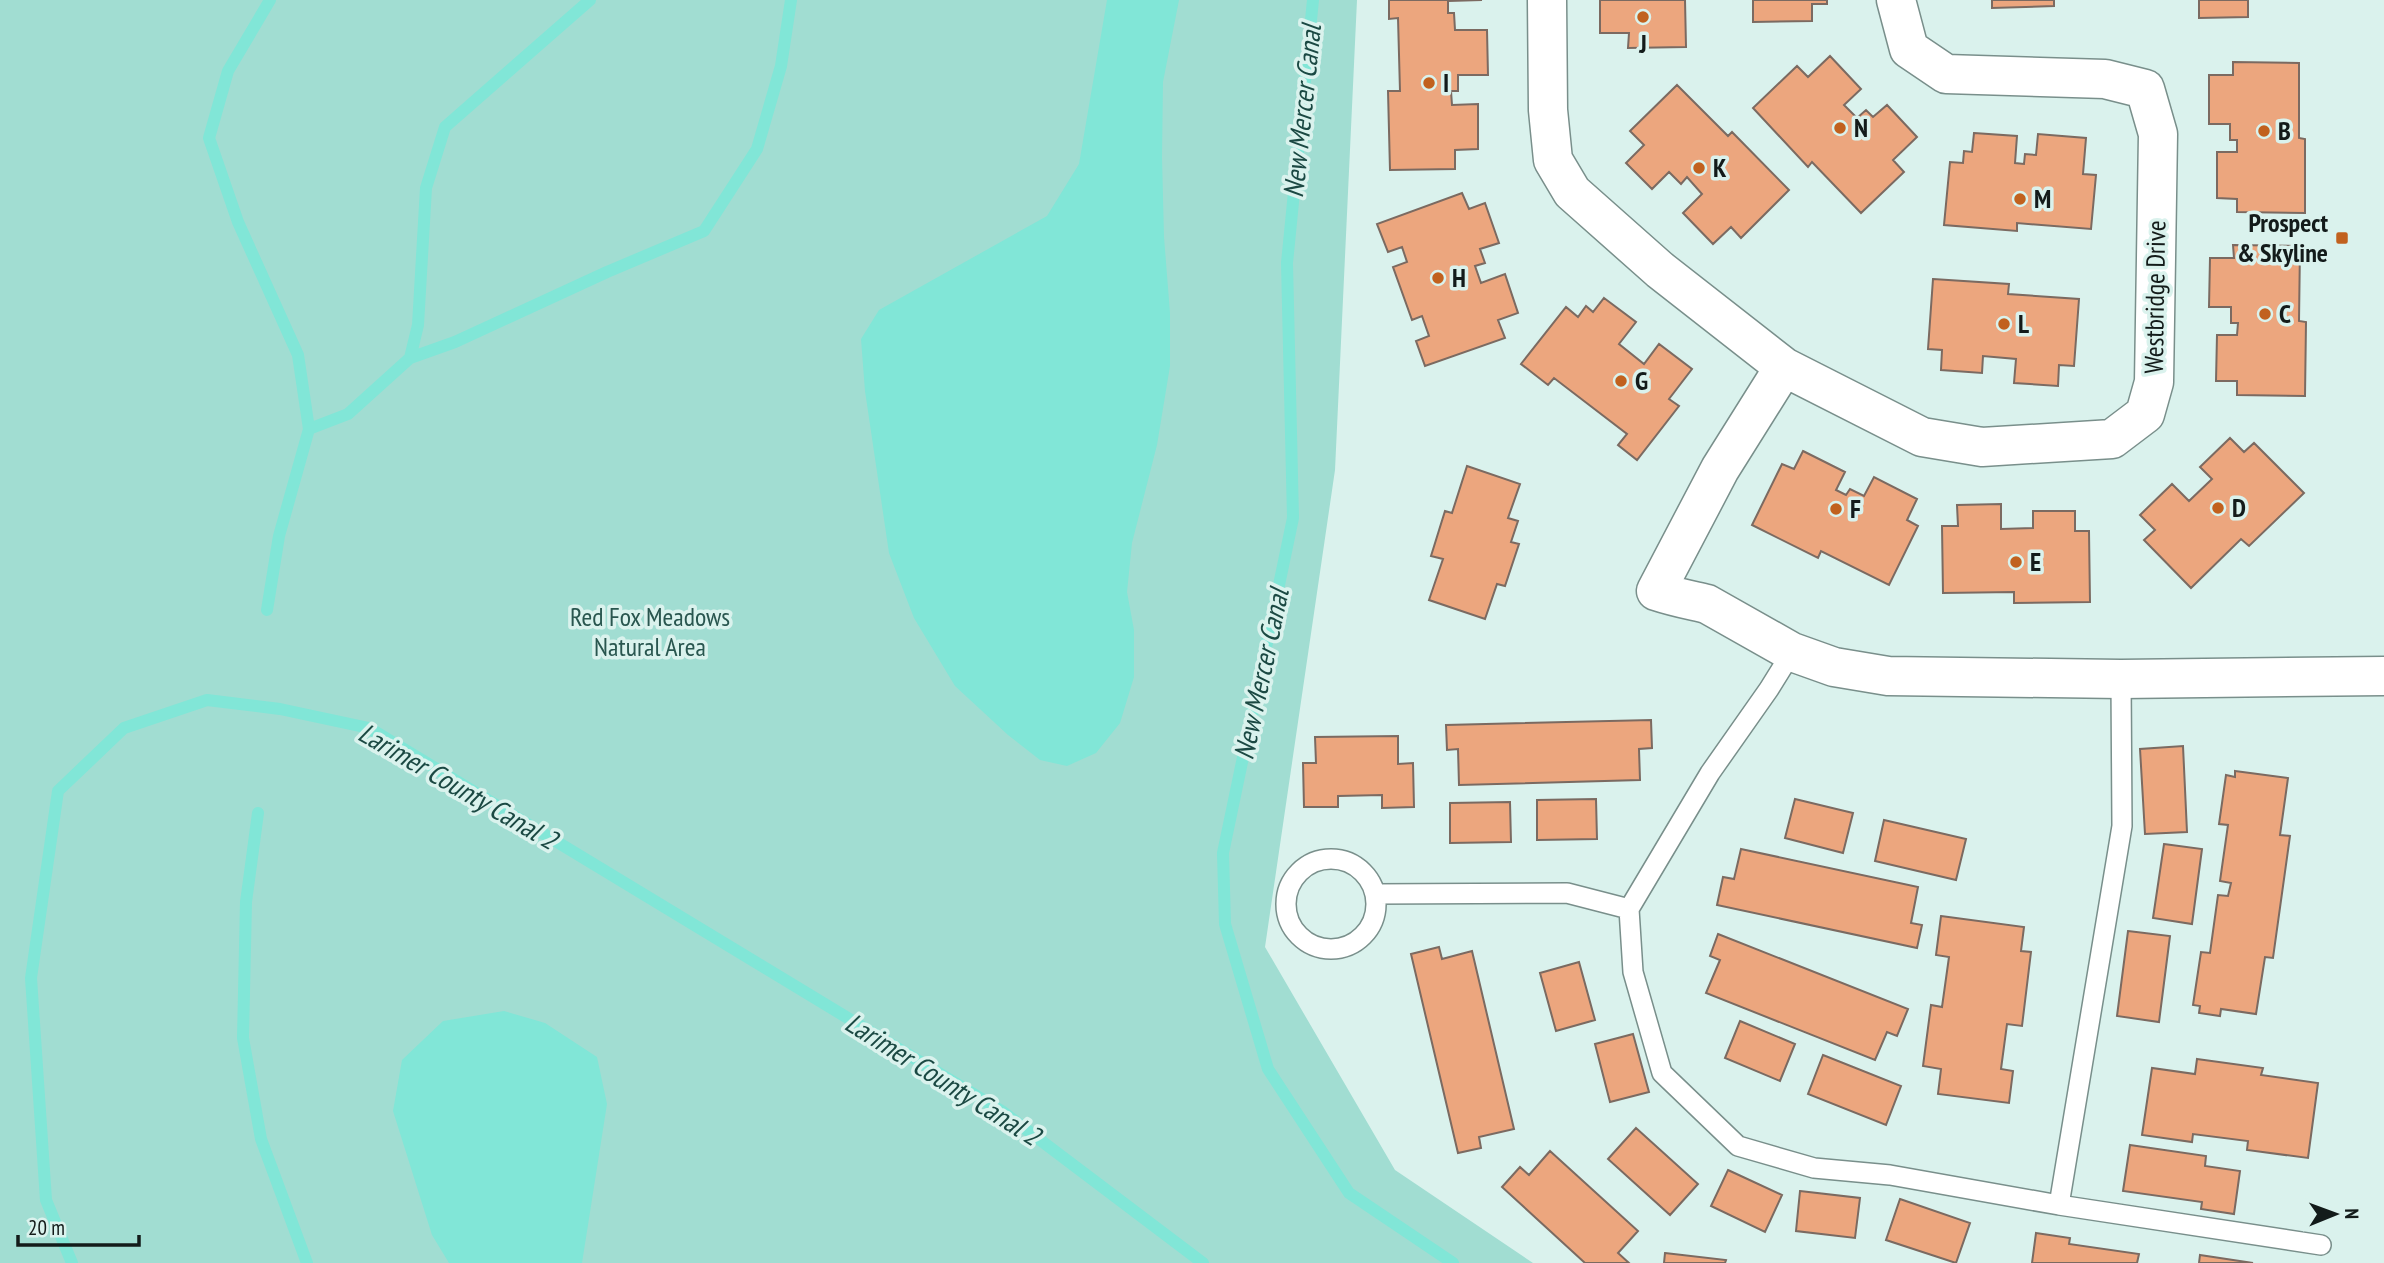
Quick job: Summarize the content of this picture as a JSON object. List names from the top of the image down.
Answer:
{
  "streets": {
    "street": ["Westbridge Drive"]
  },
  "water": ["New Mercer Canal", "Larimer County Canal 2"],
  "parks": ["Red Fox Meadows Natural Area"],
  "places": {
    "other": [
      "J",
      "I",
      "N",
      "B",
      "K",
      "M",
      "H",
      "C",
      "L",
      "G",
      "D",
      "F",
      "E"
    ],
    "transit": ["Prospect & Skyline"]
  },
  "scale_bar": "20 m",
  "north": "right"
}
